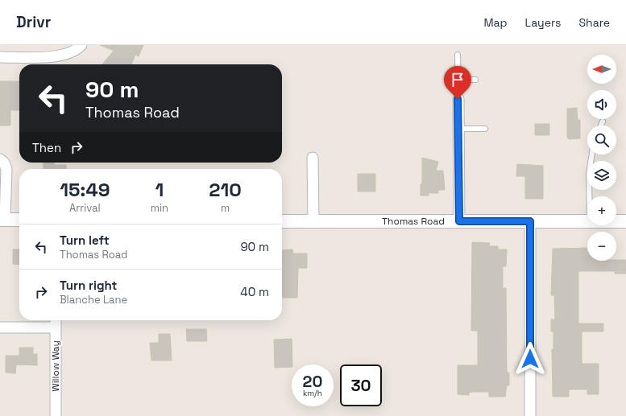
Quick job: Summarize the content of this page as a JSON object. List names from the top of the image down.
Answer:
{
  "streets": {
    "street": ["Thomas Road", "Willow Way"]
  },
  "north": "left",
  "page": {
    "header": "Drivr",
    "nav": ["Map", "Layers", "Share"],
    "map_buttons": ["+", "−"],
    "turn": ["90 m", "Thomas Road"],
    "then": "Then",
    "eta": [
      "15:49",
      "Arrival",
      "1",
      "min",
      "210",
      "m"
    ],
    "list": [
      {
        "name": "Turn left",
        "note": "Thomas Road",
        "value": "90 m"
      },
      {
        "name": "Turn right",
        "note": "Blanche Lane",
        "value": "40 m"
      }
    ],
    "speed": "20 km/h",
    "limit": "30"
  }
}
